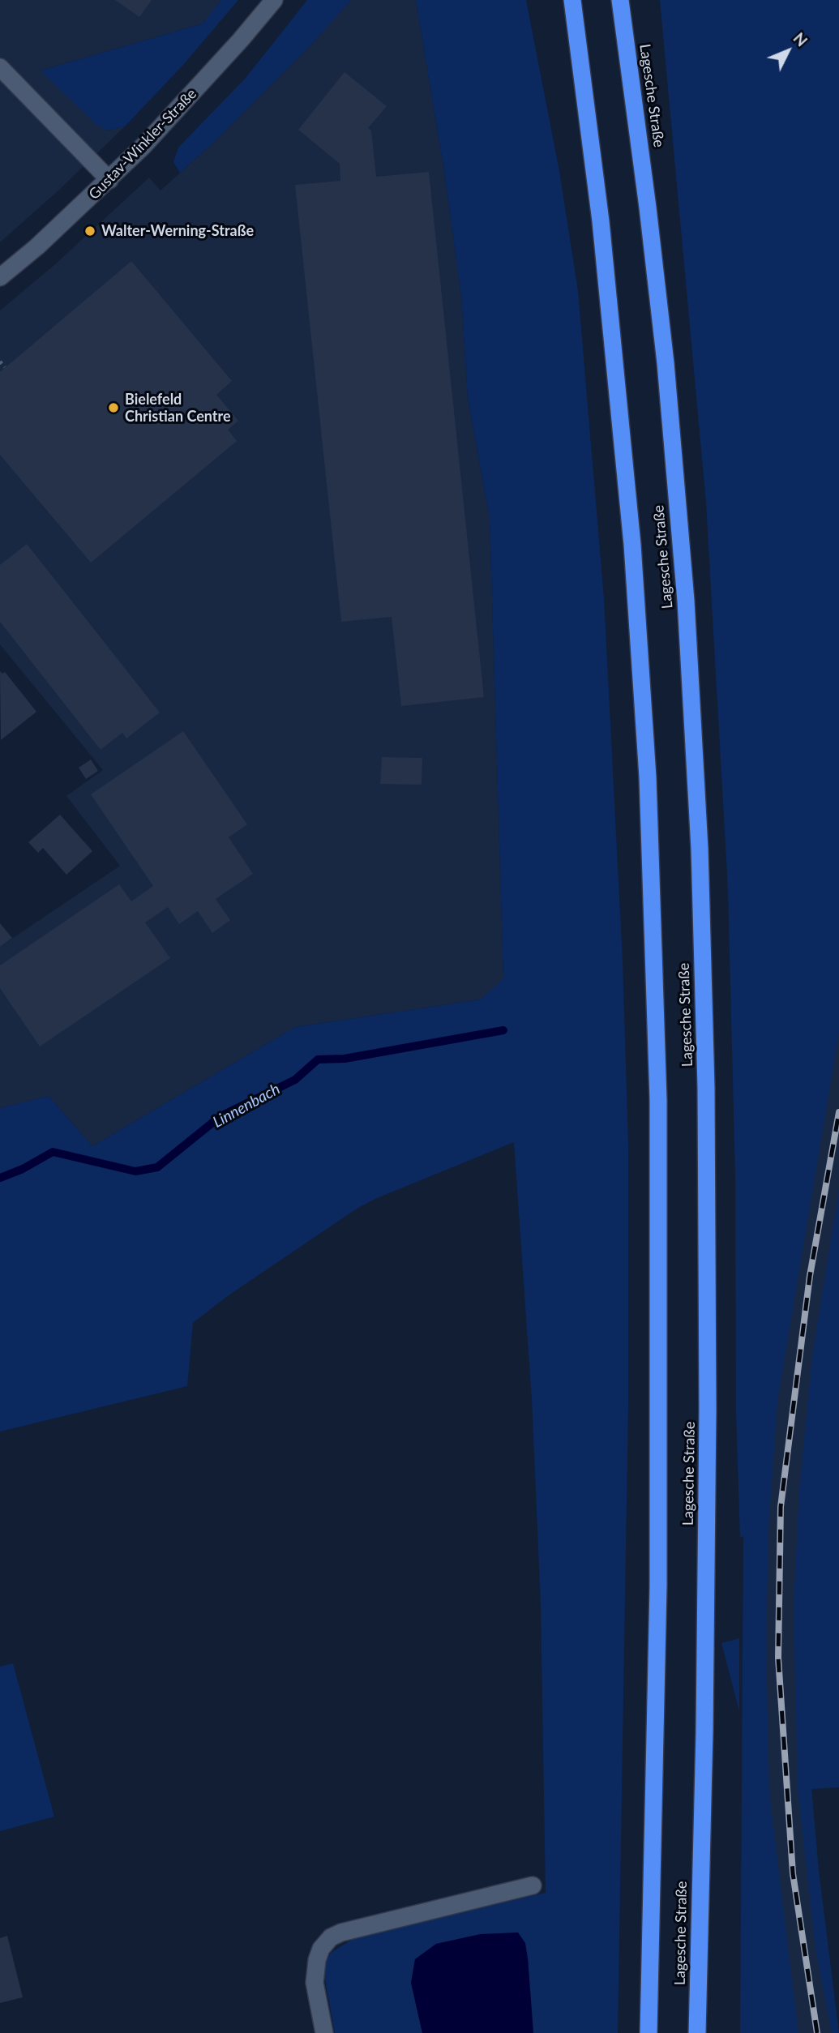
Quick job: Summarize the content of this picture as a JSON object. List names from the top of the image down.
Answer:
{
  "streets": {
    "highway": ["Lagesche Straße"],
    "street": ["Gustav-Winkler-Straße"]
  },
  "water": ["Linnenbach"],
  "places": ["Walter-Werning-Straße", "Bielefeld Christian Centre"],
  "north": "top right"
}
